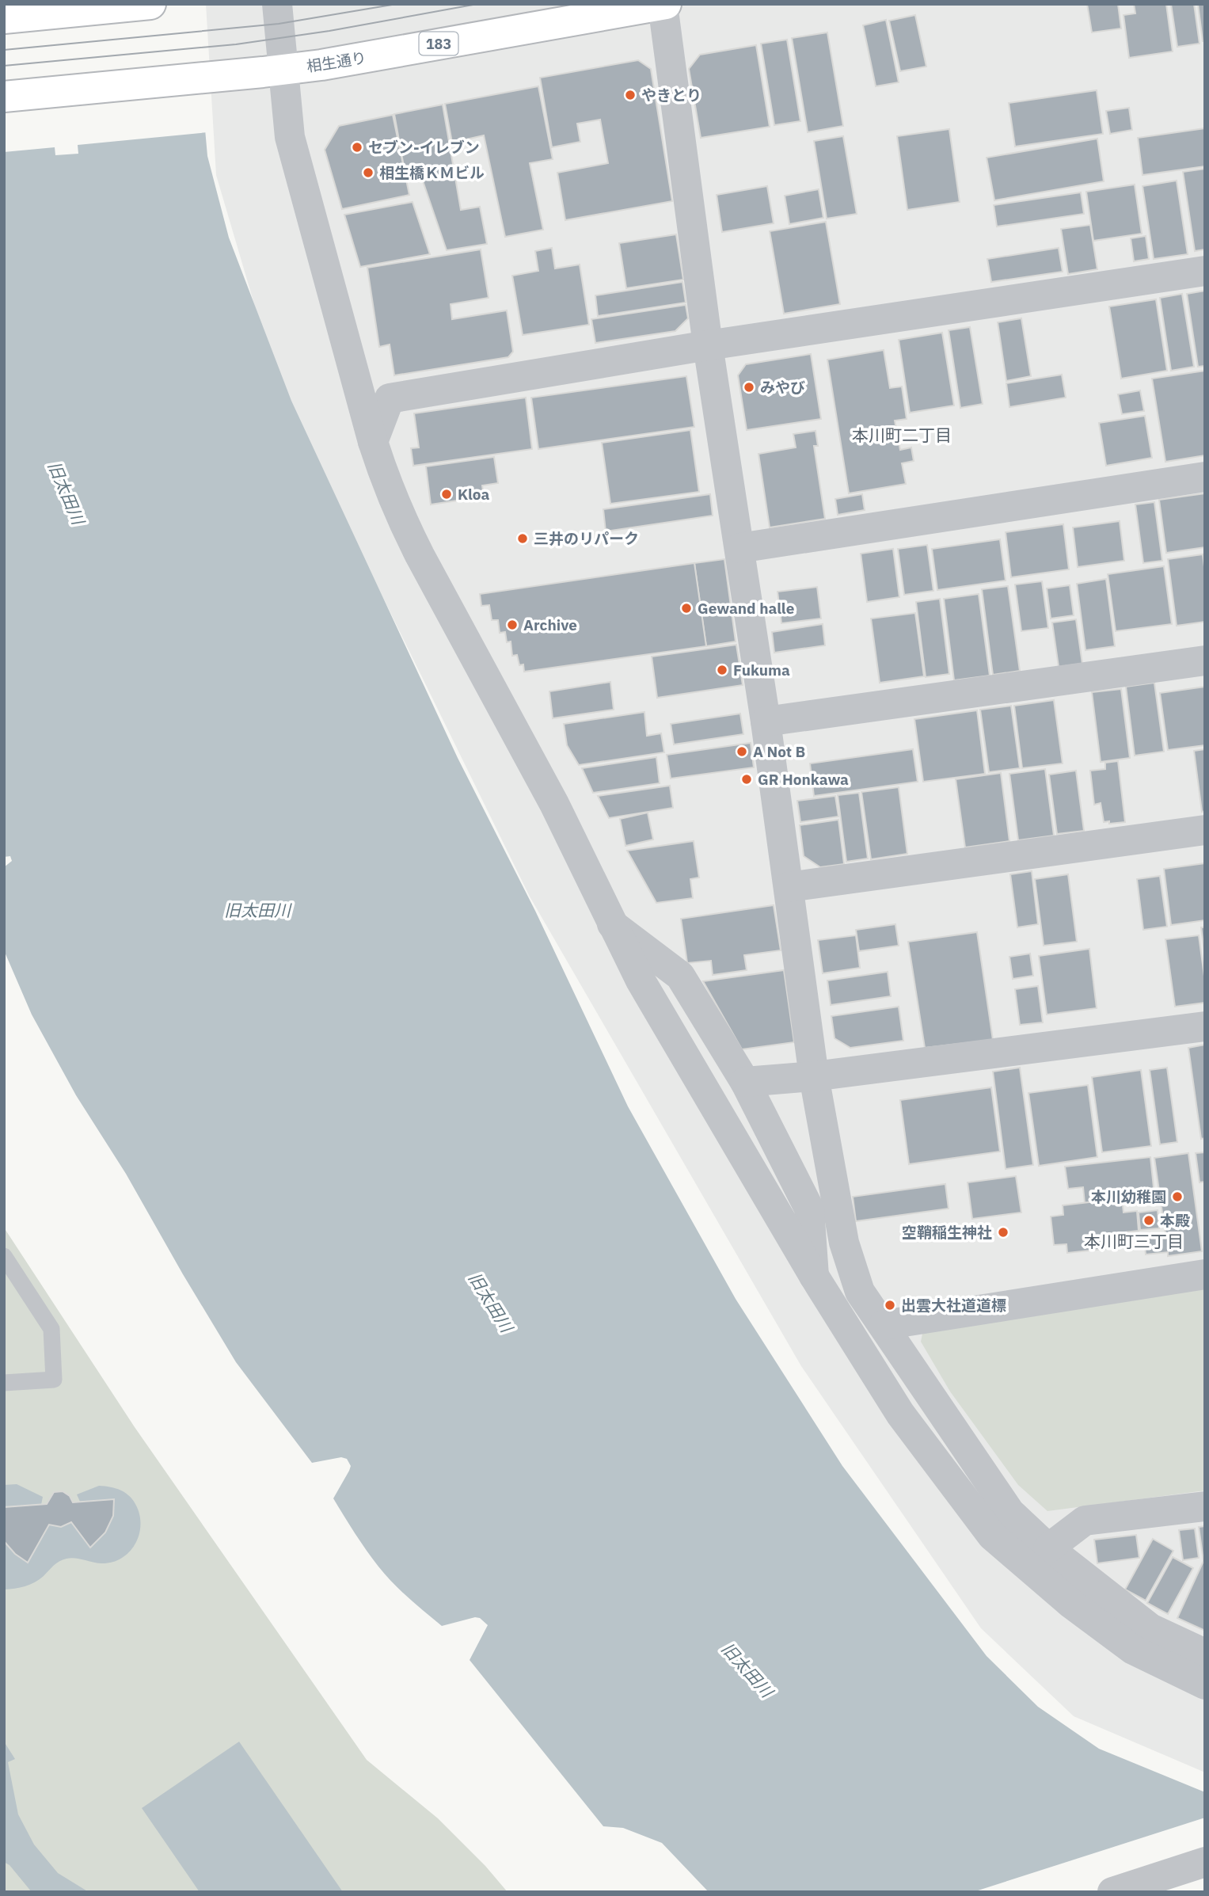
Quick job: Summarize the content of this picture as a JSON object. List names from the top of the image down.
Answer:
{
  "streets": {
    "highway": ["183", "相生通り"]
  },
  "districts": ["本川町二丁目", "本川町三丁目"],
  "water": ["旧太田川"],
  "places": [
    "やきとり",
    "セブン-イレブン",
    "相生橋ＫＭビル",
    "みやび",
    "Kloa",
    "三井のリパーク",
    "Gewand halle",
    "Archive",
    "Fukuma",
    "A Not B",
    "GR Honkawa",
    "本川幼稚園",
    "本殿",
    "空鞘稲生神社",
    "出雲大社道道標"
  ]
}
